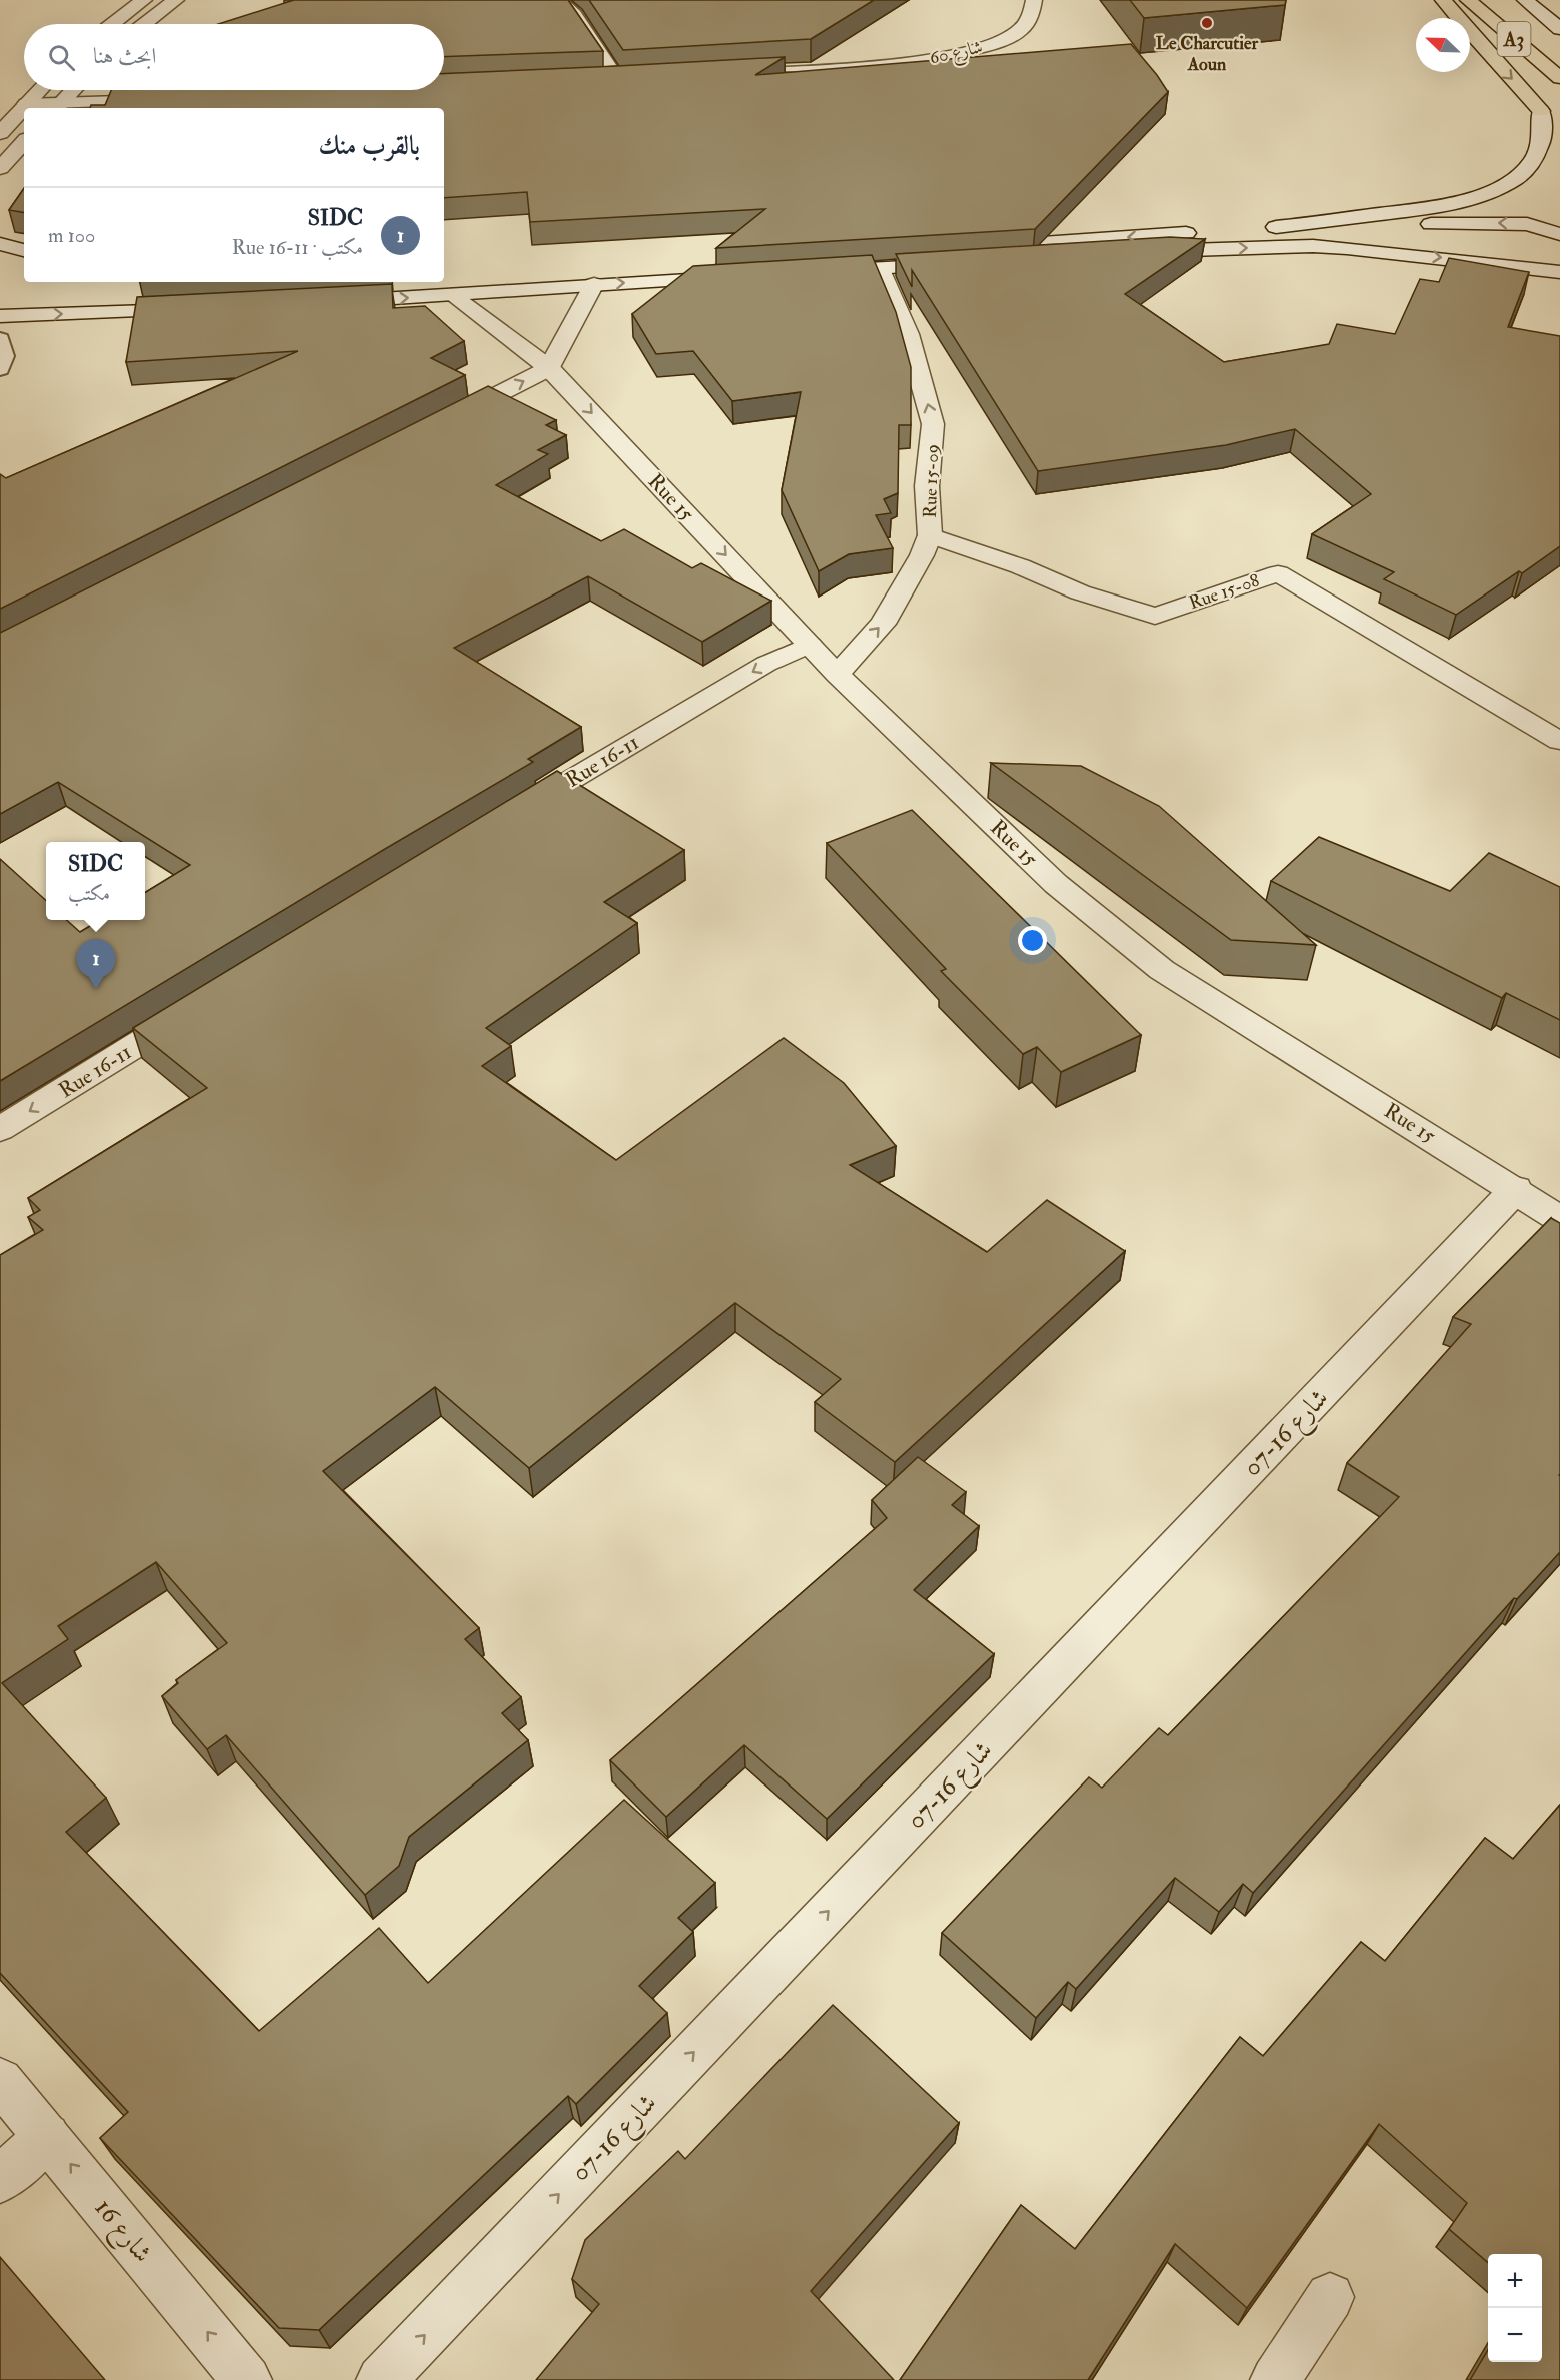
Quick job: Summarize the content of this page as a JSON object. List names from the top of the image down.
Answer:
{
  "streets": {
    "highway": ["A3"],
    "street": [
      "شارع 60",
      "Rue 15-09",
      "Rue 15",
      "Rue 15-08",
      "Rue 16-11",
      "شارع 16-07",
      "شارع 16"
    ]
  },
  "crossings": [
    ["Rue 15-09", "Rue 15"],
    ["Rue 15-09", "Rue 15-08"],
    ["Rue 15", "Rue 16-11"],
    ["Rue 15", "شارع 16-07"]
  ],
  "one_way": [
    "Rue 15-09",
    "Rue 16-11",
    "شارع 16-07",
    "شارع 16"
  ],
  "places": ["Le Charcutier Aoun"],
  "north": "top left",
  "page": {
    "search": "ابحث هنا",
    "heading": "بالقرب منك",
    "list": [
      {
        "mark": "1",
        "name": "SIDC",
        "note": "مكتب · Rue 16-11",
        "value": "100 m"
      }
    ],
    "popup": ["SIDC", "مكتب"],
    "pins": "1",
    "map_buttons": ["+", "−"]
  }
}
